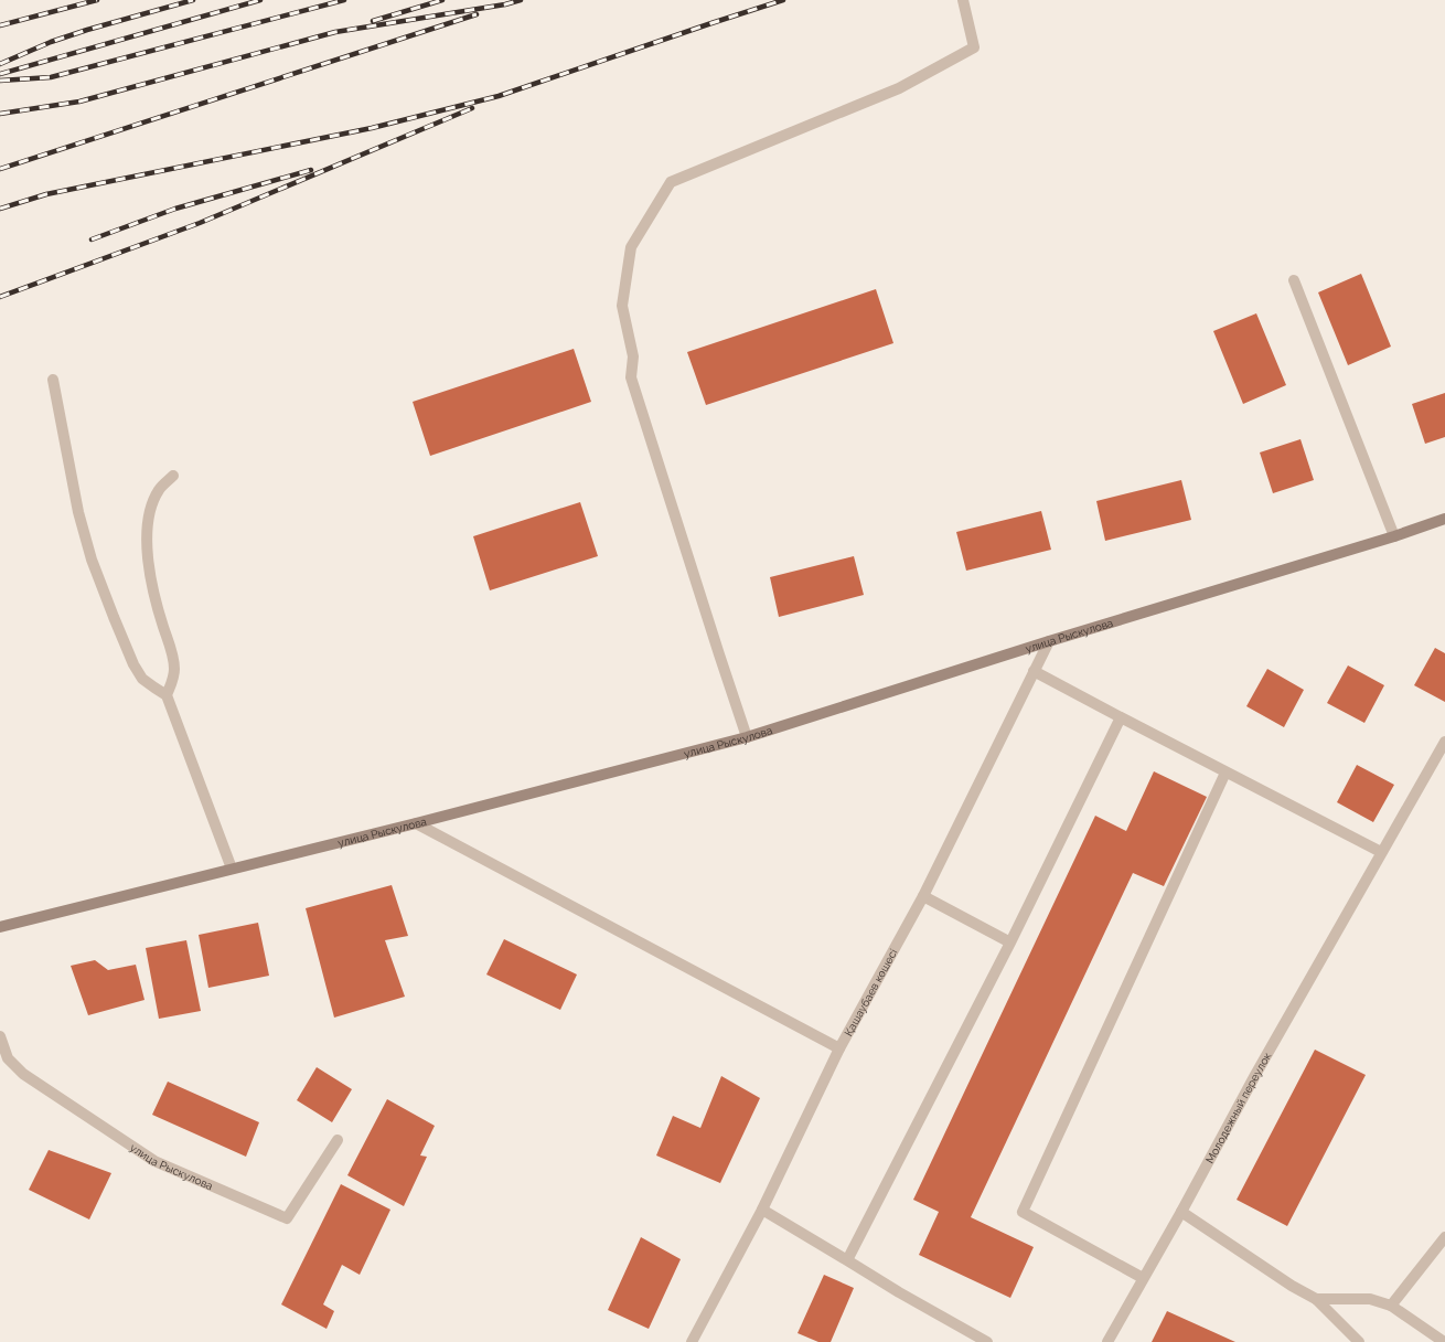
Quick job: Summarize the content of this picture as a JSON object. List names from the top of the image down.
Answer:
{
  "streets": {
    "street": ["улица Рыскулова", "Қашаубаев көшесі", "Молодежный переулок"]
  },
  "crossings": [
    ["улица Рыскулова", "Қашаубаев көшесі"]
  ]
}
